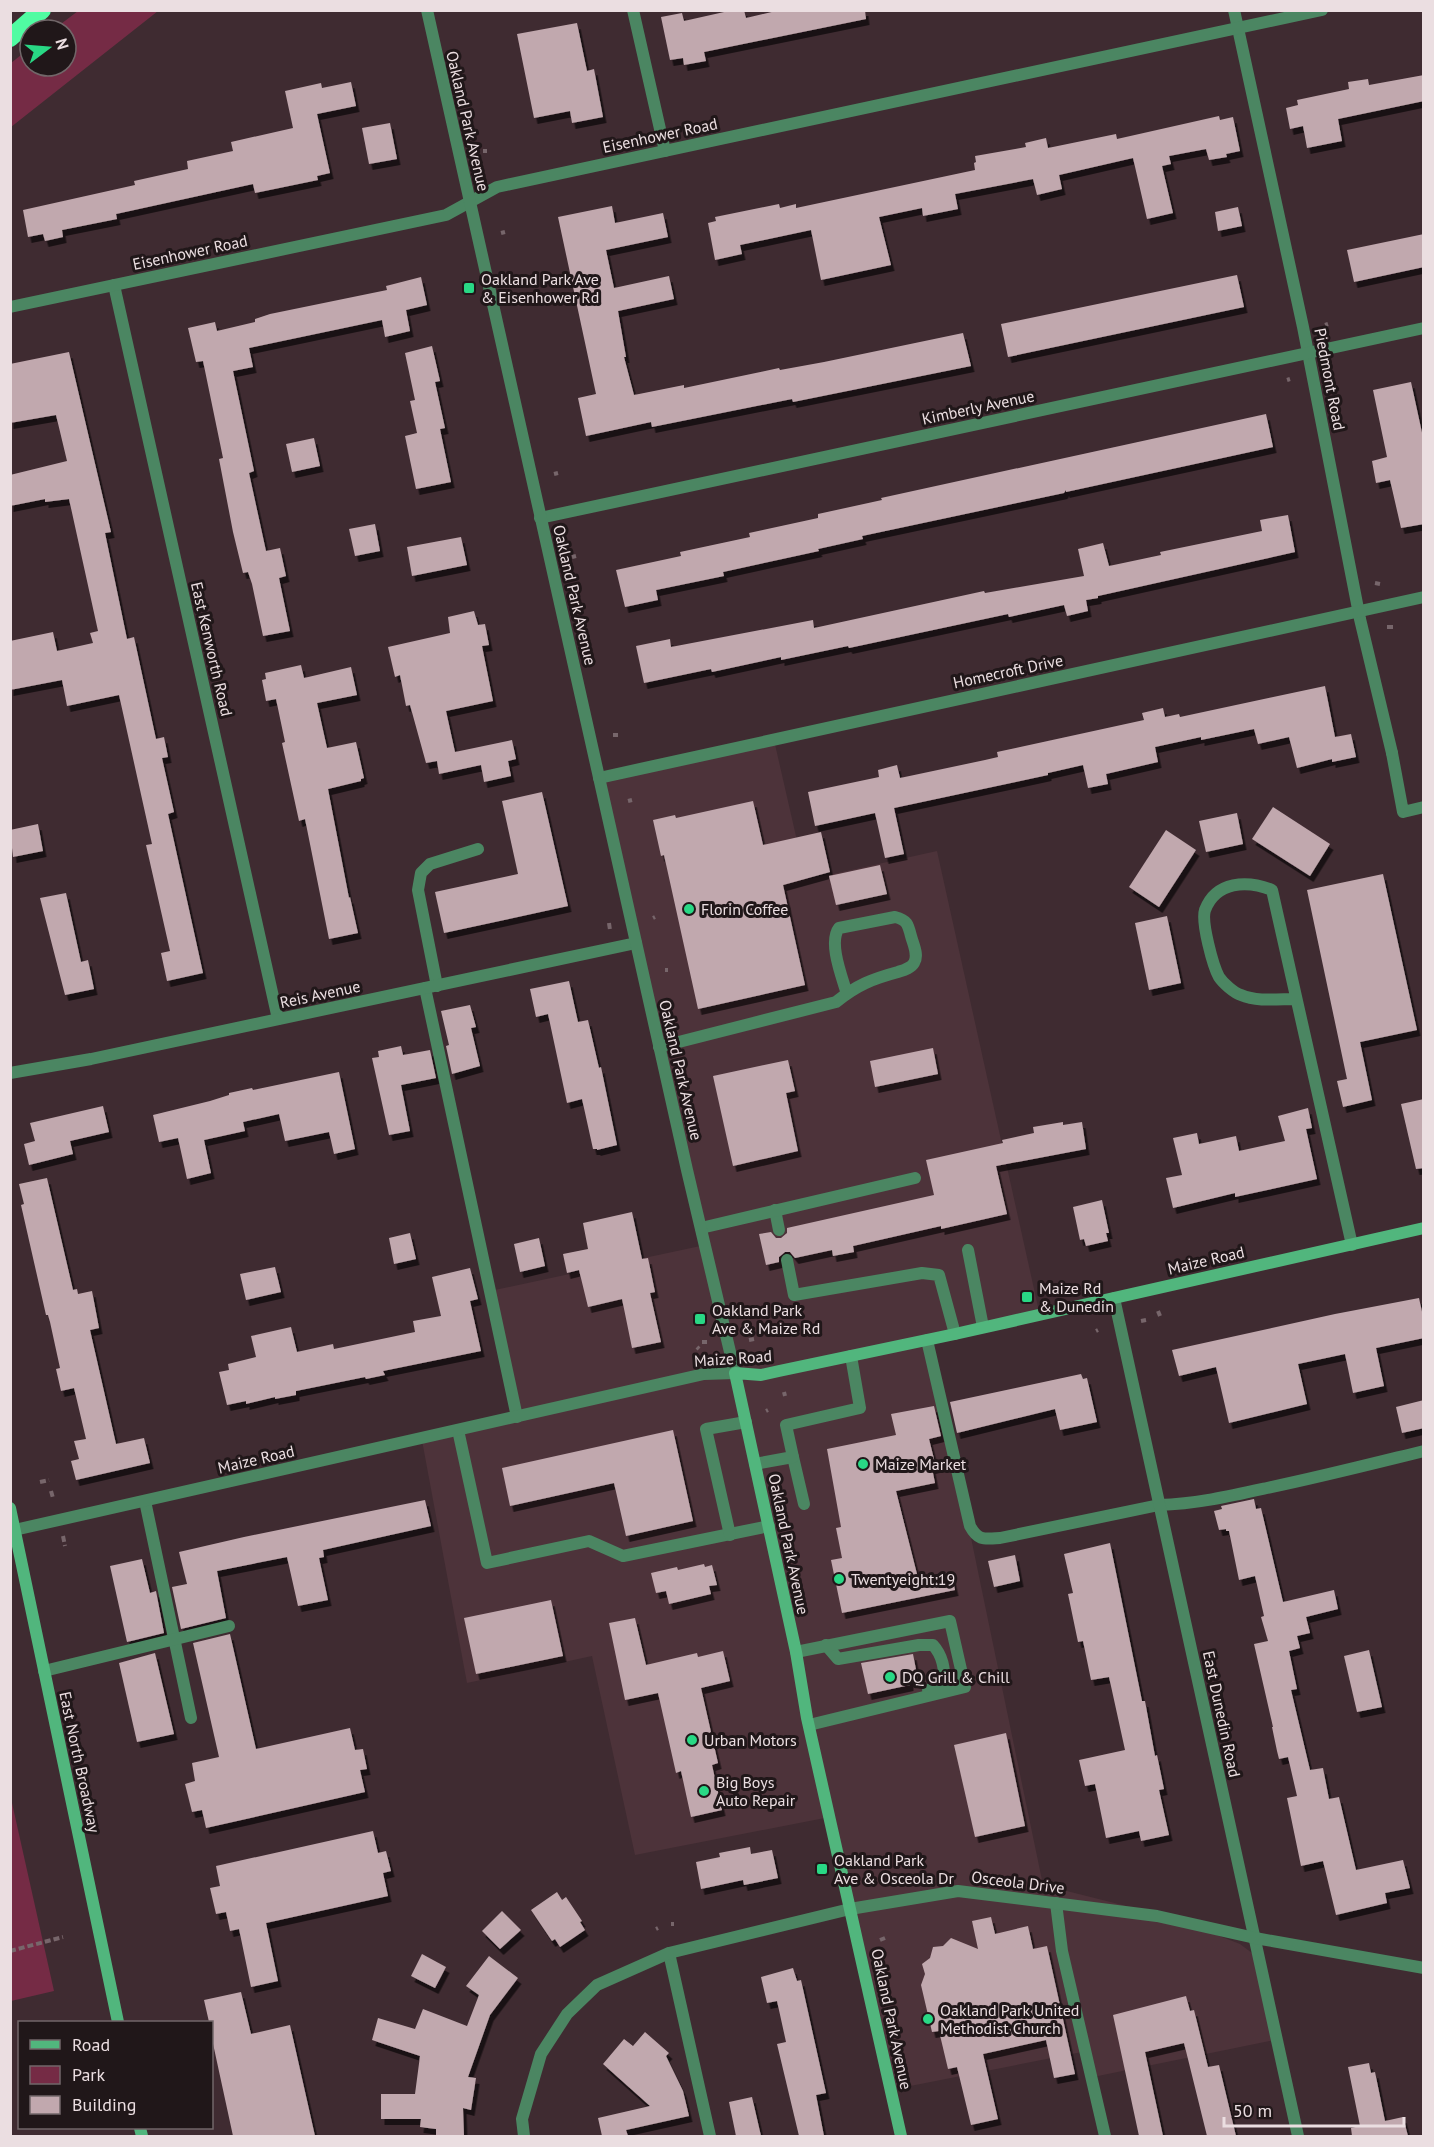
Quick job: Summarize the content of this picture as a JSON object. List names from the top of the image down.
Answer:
{
  "streets": {
    "street": [
      "Oakland Park Avenue",
      "Eisenhower Road",
      "Piedmont Road",
      "Kimberly Avenue",
      "East Kenworth Road",
      "Homecroft Drive",
      "Reis Avenue",
      "Maize Road",
      "East Dunedin Road",
      "East North Broadway",
      "Osceola Drive"
    ]
  },
  "crossings": [
    ["Oakland Park Avenue", "Eisenhower Road"],
    ["Oakland Park Avenue", "Kimberly Avenue"],
    ["Oakland Park Avenue", "Homecroft Drive"],
    ["Oakland Park Avenue", "Reis Avenue"],
    ["Oakland Park Avenue", "Maize Road"],
    ["Oakland Park Avenue", "Osceola Drive"],
    ["Eisenhower Road", "Piedmont Road"],
    ["Eisenhower Road", "East Kenworth Road"],
    ["Piedmont Road", "Kimberly Avenue"],
    ["Piedmont Road", "Homecroft Drive"],
    ["East Kenworth Road", "Reis Avenue"],
    ["Maize Road", "East Dunedin Road"],
    ["Maize Road", "East North Broadway"],
    ["East Dunedin Road", "Osceola Drive"]
  ],
  "places": {
    "transit": [
      "Oakland Park Ave & Eisenhower Rd",
      "Maize Rd & Dunedin",
      "Oakland Park Ave & Maize Rd",
      "Oakland Park Ave & Osceola Dr"
    ],
    "other": [
      "Florin Coffee",
      "Maize Market",
      "Twentyeight:19",
      "DQ Grill & Chill",
      "Urban Motors",
      "Big Boys Auto Repair",
      "Oakland Park United Methodist Church"
    ]
  },
  "legend": ["Road", "Park", "Building"],
  "scale_bar": "50 m",
  "north": "right"
}
